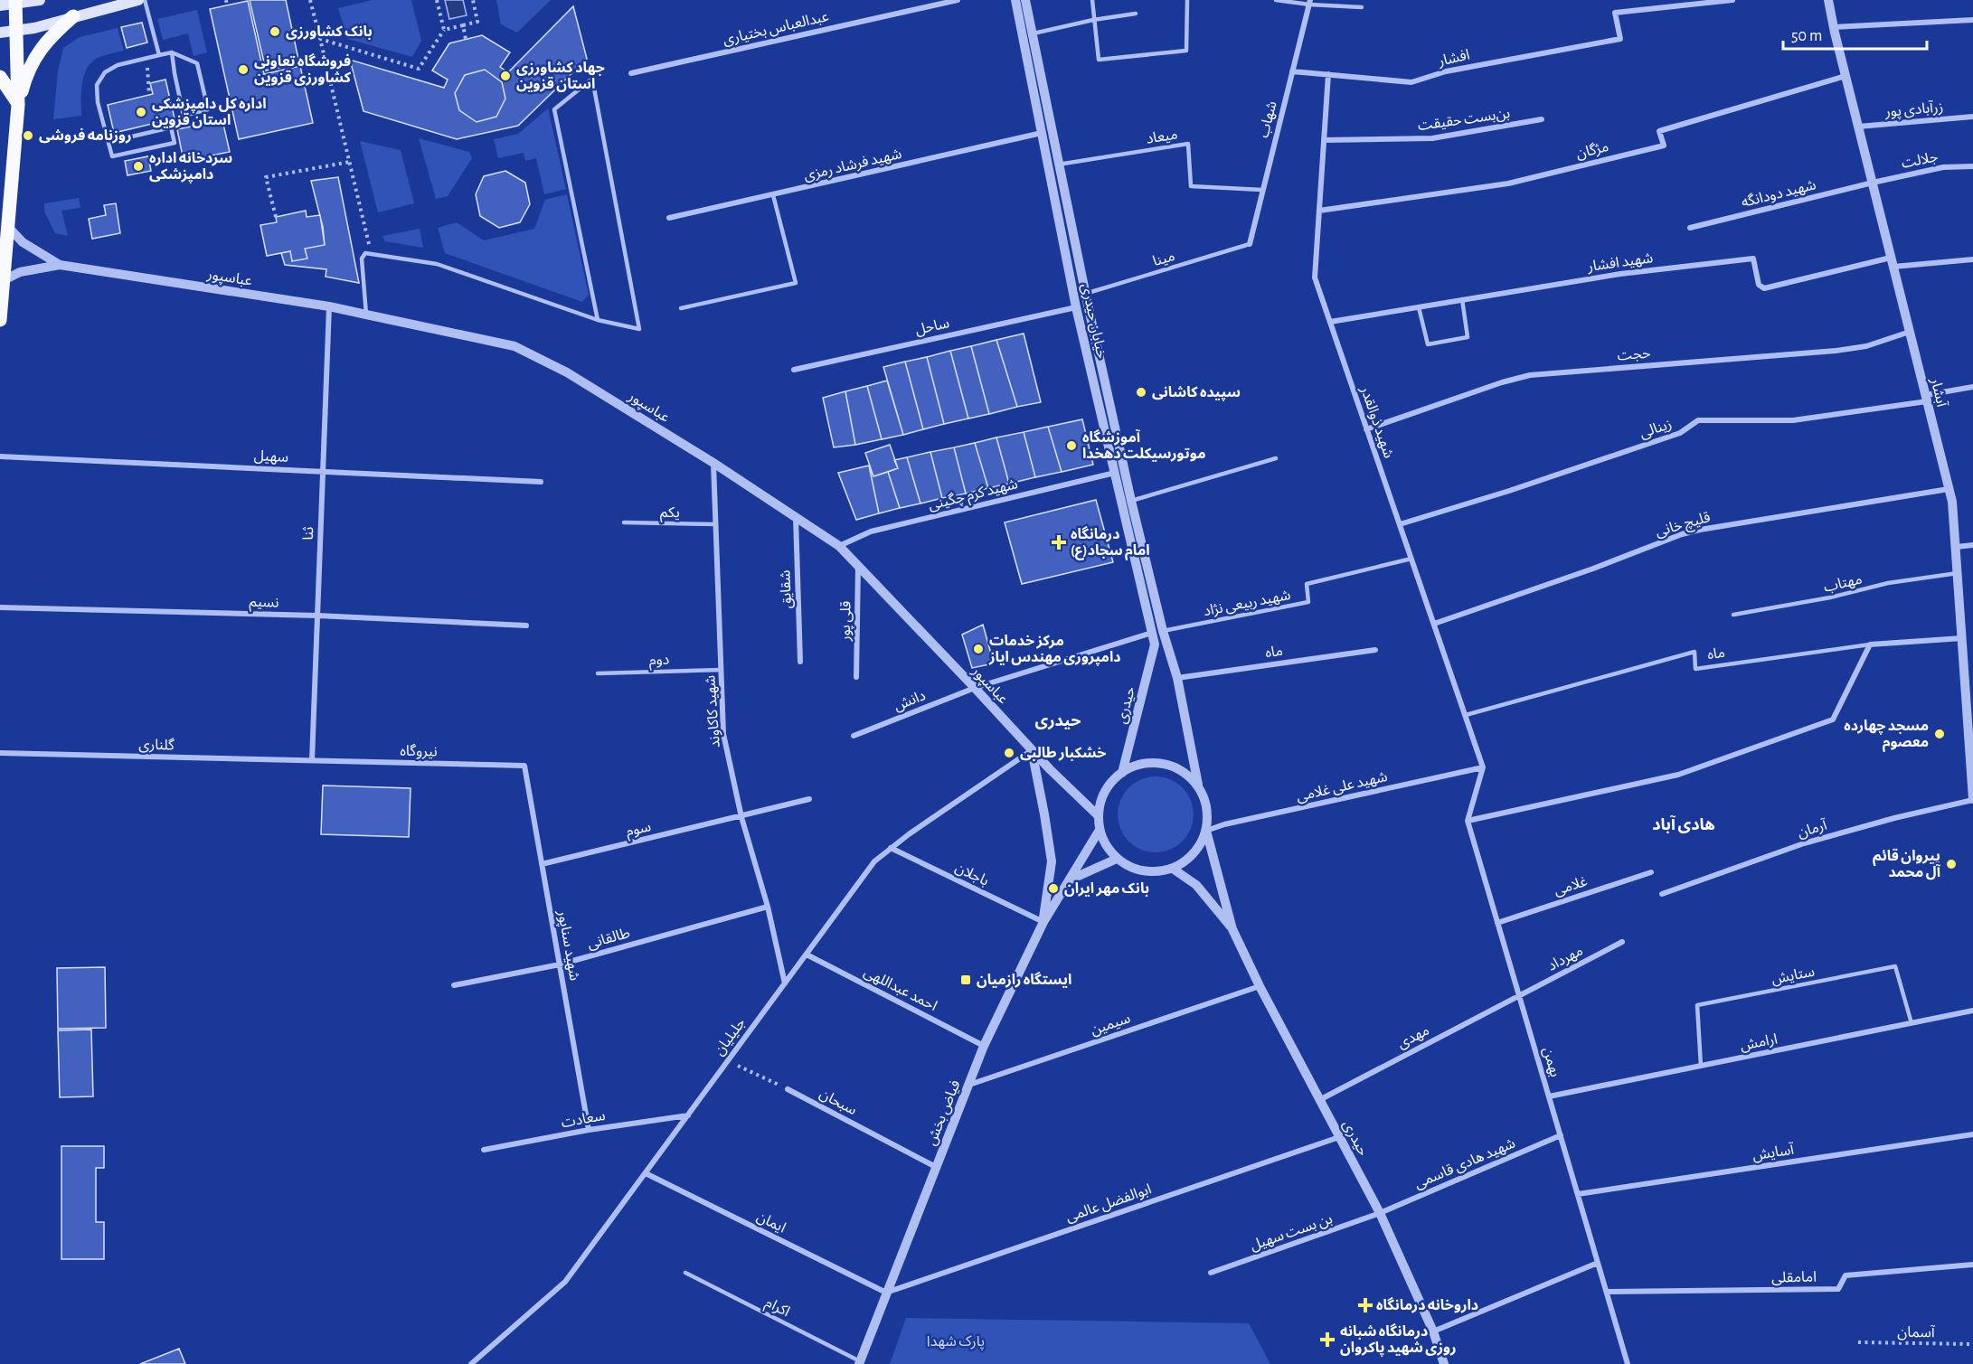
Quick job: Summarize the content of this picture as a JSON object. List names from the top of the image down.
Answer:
{
  "streets": {
    "street": [
      "عبدالعباس بختیاری",
      "افشار",
      "زرآبادی پور",
      "شهاب",
      "بن‌بست حقیقت",
      "مژگان",
      "جلالت",
      "شهید فرشاد رمزی",
      "شهید دودانگه",
      "شهید افشار",
      "عباسپور",
      "خیابان حیدری",
      "ساحل",
      "حجت",
      "آبشار",
      "شهید ذوالقدر",
      "زینالی",
      "سهیل",
      "شهید کرم چگینی",
      "قلیچ خانی",
      "ثنا",
      "شقایق",
      "نسیم",
      "قلی پور",
      "ماه",
      "دانش",
      "حیدری",
      "شهید کاکاوند",
      "گلناری",
      "نیروگاه",
      "شهید علی غلامی",
      "سوم",
      "آرمان",
      "باجلان",
      "غلامی",
      "طالقانی",
      "شهید سناپور",
      "مهرداد",
      "احمد عبداللهی",
      "سیمین",
      "جلیلیان",
      "مهدی",
      "ارامش",
      "بهمن",
      "سبحان",
      "فیاض بخش",
      "سعادت",
      "آسایش",
      "شهید هادی قاسمی",
      "ابوالفضل عالمی",
      "ایمان",
      "بن بست سهیل",
      "امامقلی"
    ],
    "lane": [
      "میعاد",
      "مینا",
      "یکم",
      "مهتاب",
      "شهید ربیعی نژاد",
      "دوم",
      "ستایش",
      "اکرام"
    ],
    "path": ["آسمان"]
  },
  "crossings": [
    ["افشار", "شهاب"],
    ["افشار", "شهید ذوالقدر"],
    ["زرآبادی پور", "آبشار"],
    ["شهاب", "میعاد"],
    ["شهاب", "مینا"],
    ["بن‌بست حقیقت", "شهید ذوالقدر"],
    ["میعاد", "خیابان حیدری"],
    ["مژگان", "آبشار"],
    ["مژگان", "شهید ذوالقدر"],
    ["جلالت", "شهید دودانگه"],
    ["جلالت", "آبشار"],
    ["شهید فرشاد رمزی", "خیابان حیدری"],
    ["شهید دودانگه", "آبشار"],
    ["مینا", "خیابان حیدری"],
    ["شهید افشار", "آبشار"],
    ["شهید افشار", "شهید ذوالقدر"],
    ["عباسپور", "خیابان حیدری"],
    ["عباسپور", "شهید کرم چگینی"],
    ["عباسپور", "ثنا"],
    ["عباسپور", "شقایق"],
    ["عباسپور", "قلی پور"],
    ["عباسپور", "دانش"],
    ["عباسپور", "حیدری"],
    ["عباسپور", "شهید کاکاوند"],
    ["عباسپور", "شهید علی غلامی"],
    ["عباسپور", "جلیلیان"],
    ["عباسپور", "فیاض بخش"],
    ["خیابان حیدری", "ساحل"],
    ["خیابان حیدری", "شهید کرم چگینی"],
    ["خیابان حیدری", "شهید ربیعی نژاد"],
    ["خیابان حیدری", "ماه"],
    ["خیابان حیدری", "دانش"],
    ["خیابان حیدری", "حیدری"],
    ["خیابان حیدری", "شهید علی غلامی"],
    ["خیابان حیدری", "فیاض بخش"],
    ["حجت", "آبشار"],
    ["حجت", "شهید ذوالقدر"],
    ["آبشار", "زینالی"],
    ["آبشار", "قلیچ خانی"],
    ["آبشار", "مهتاب"],
    ["آبشار", "ماه"],
    ["آبشار", "آرمان"],
    ["شهید ذوالقدر", "زینالی"],
    ["شهید ذوالقدر", "قلیچ خانی"],
    ["شهید ذوالقدر", "شهید ربیعی نژاد"],
    ["شهید ذوالقدر", "ماه"],
    ["شهید ذوالقدر", "شهید علی غلامی"],
    ["سهیل", "ثنا"],
    ["یکم", "شهید کاکاوند"],
    ["ثنا", "نسیم"],
    ["ثنا", "گلناری"],
    ["ثنا", "نیروگاه"],
    ["دوم", "شهید کاکاوند"],
    ["حیدری", "شهید علی غلامی"],
    ["حیدری", "سیمین"],
    ["حیدری", "مهدی"],
    ["حیدری", "فیاض بخش"],
    ["حیدری", "شهید هادی قاسمی"],
    ["حیدری", "ابوالفضل عالمی"],
    ["حیدری", "بن بست سهیل"],
    ["شهید کاکاوند", "سوم"],
    ["شهید کاکاوند", "طالقانی"],
    ["شهید کاکاوند", "جلیلیان"],
    ["گلناری", "نیروگاه"],
    ["نیروگاه", "شهید سناپور"],
    ["شهید علی غلامی", "فیاض بخش"],
    ["سوم", "شهید سناپور"],
    ["باجلان", "جلیلیان"],
    ["باجلان", "فیاض بخش"],
    ["غلامی", "بهمن"],
    ["طالقانی", "شهید سناپور"],
    ["شهید سناپور", "سعادت"],
    ["مهرداد", "مهدی"],
    ["مهرداد", "بهمن"],
    ["ستایش", "ارامش"],
    ["احمد عبداللهی", "جلیلیان"],
    ["احمد عبداللهی", "فیاض بخش"],
    ["سیمین", "فیاض بخش"],
    ["جلیلیان", "سعادت"],
    ["جلیلیان", "ایمان"],
    ["مهدی", "بهمن"],
    ["ارامش", "بهمن"],
    ["بهمن", "آسایش"],
    ["بهمن", "شهید هادی قاسمی"],
    ["بهمن", "امامقلی"],
    ["سبحان", "فیاض بخش"],
    ["فیاض بخش", "ابوالفضل عالمی"],
    ["فیاض بخش", "ایمان"],
    ["فیاض بخش", "اکرام"],
    ["شهید هادی قاسمی", "بن بست سهیل"],
    ["ابوالفضل عالمی", "ایمان"]
  ],
  "districts": ["حیدری", "هادی آباد"],
  "parks": ["پارک شهدا"],
  "places": {
    "other": [
      "بانک کشاورزی",
      "فروشگاه تعاونی کشاورزی قزوین",
      "جهاد کشاورزی استان قزوین",
      "اداره کل دامپزشکی استان قزوین",
      "روزنامه فروشی",
      "سردخانه اداره دامپزشکی",
      "سپیده کاشانی",
      "آموزشگاه موتورسیکلت دهخدا",
      "مرکز خدمات دامپروری مهندس ایاز",
      "مسجد چهارده معصوم",
      "خشکبار طالبی",
      "پیروان قائم آل محمد",
      "بانک مهر ایران"
    ],
    "health": ["درمانگاه امام سجاد(ع)", "داروخانه درمانگاه", "درمانگاه شبانه روزی شهید پاکروان"],
    "transit": ["ایستگاه رازمیان"]
  },
  "scale_bar": "50 m"
}
